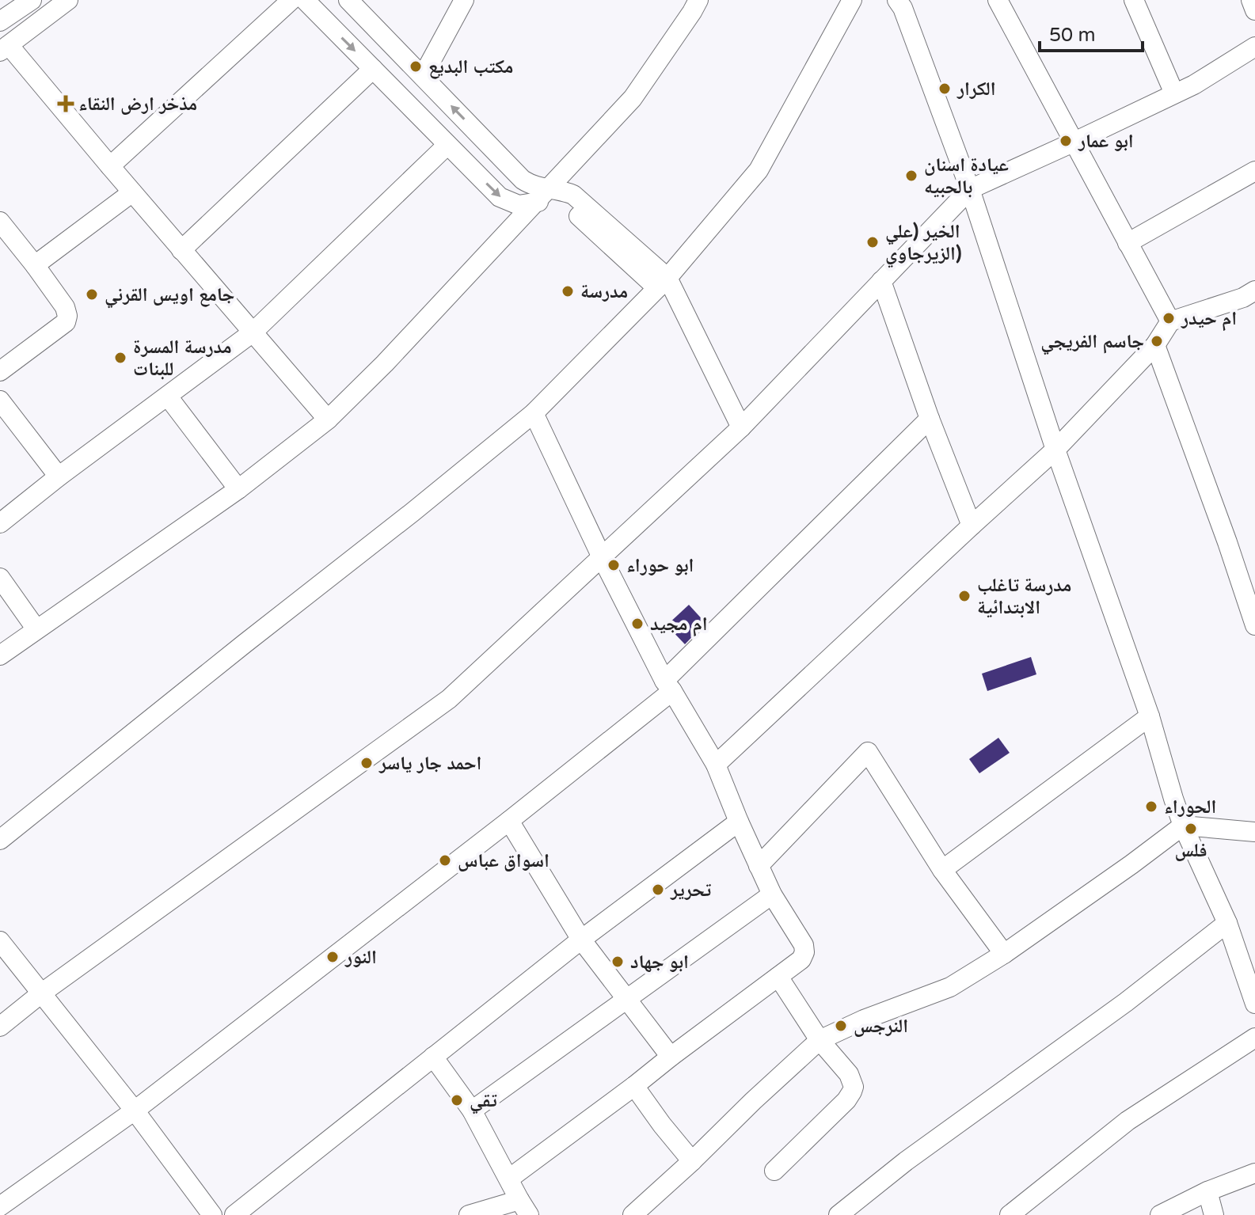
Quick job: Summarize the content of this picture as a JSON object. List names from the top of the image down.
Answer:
{
  "places": {
    "other": [
      "مكتب البديع",
      "الكرار",
      "ابو عمار",
      "عيادة اسنان بالحبيه",
      "الخير (علي الزيرجاوي)",
      "مدرسة",
      "جامع اويس القرني",
      "ام حيدر",
      "جاسم الفريجي",
      "مدرسة المسرة للبنات",
      "ابو حوراء",
      "مدرسة تاغلب الابتدائية",
      "ام مجيد",
      "احمد جار ياسر",
      "الحوراء",
      "فلس",
      "اسواق عباس",
      "تحرير",
      "النور",
      "ابو جهاد",
      "النرجس",
      "تقي"
    ],
    "health": ["مذخر ارض النقاء"]
  },
  "scale_bar": "50 m"
}
